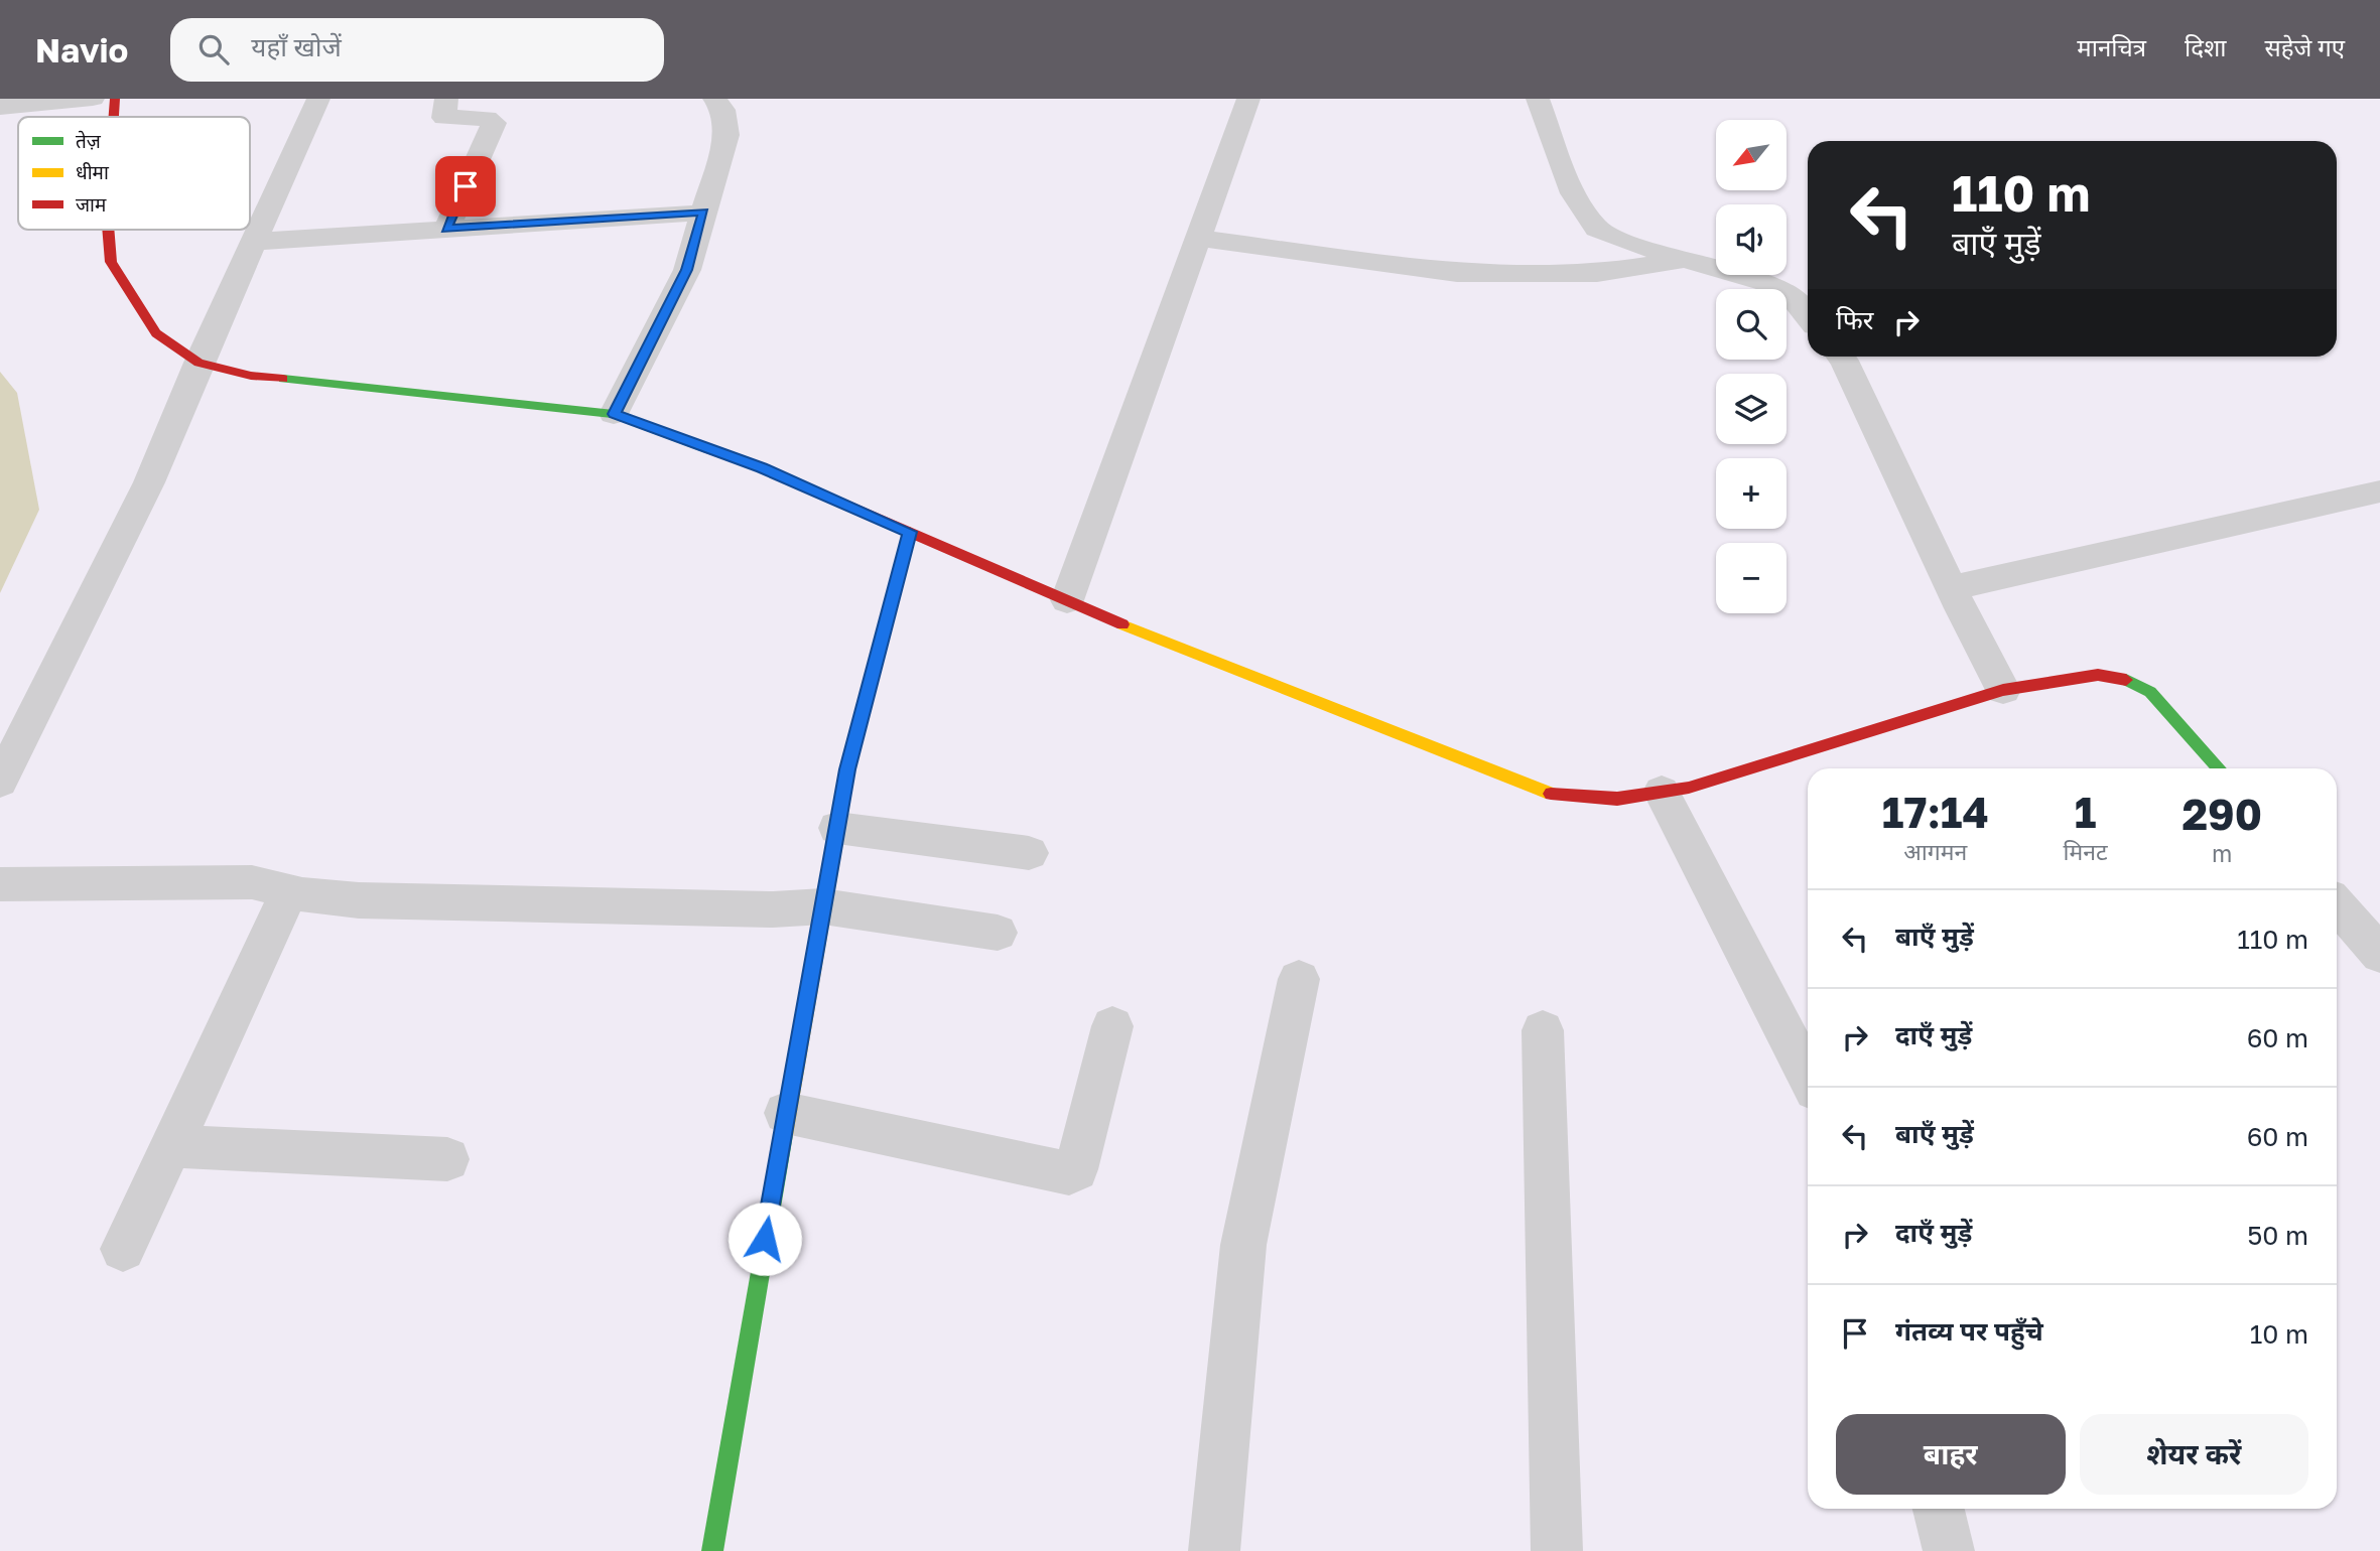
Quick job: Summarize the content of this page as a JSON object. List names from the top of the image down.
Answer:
{
  "legend": ["तेज़", "धीमा", "जाम"],
  "north": "bottom left",
  "page": {
    "header": "Navio",
    "search": "यहाँ खोजें",
    "nav": ["मानचित्र", "दिशा", "सहेजे गए"],
    "map_buttons": ["+", "−"],
    "turn": ["110 m", "बाएँ मुड़ें"],
    "then": "फिर",
    "eta": [
      "17:14",
      "आगमन",
      "1",
      "मिनट",
      "290",
      "m"
    ],
    "list": [
      {
        "name": "बाएँ मुड़ें",
        "value": "110 m"
      },
      {
        "name": "दाएँ मुड़ें",
        "value": "60 m"
      },
      {
        "name": "बाएँ मुड़ें",
        "value": "60 m"
      },
      {
        "name": "दाएँ मुड़ें",
        "value": "50 m"
      },
      {
        "name": "गंतव्य पर पहुँचे",
        "value": "10 m"
      }
    ],
    "buttons": ["बाहर", "शेयर करें"]
  }
}
